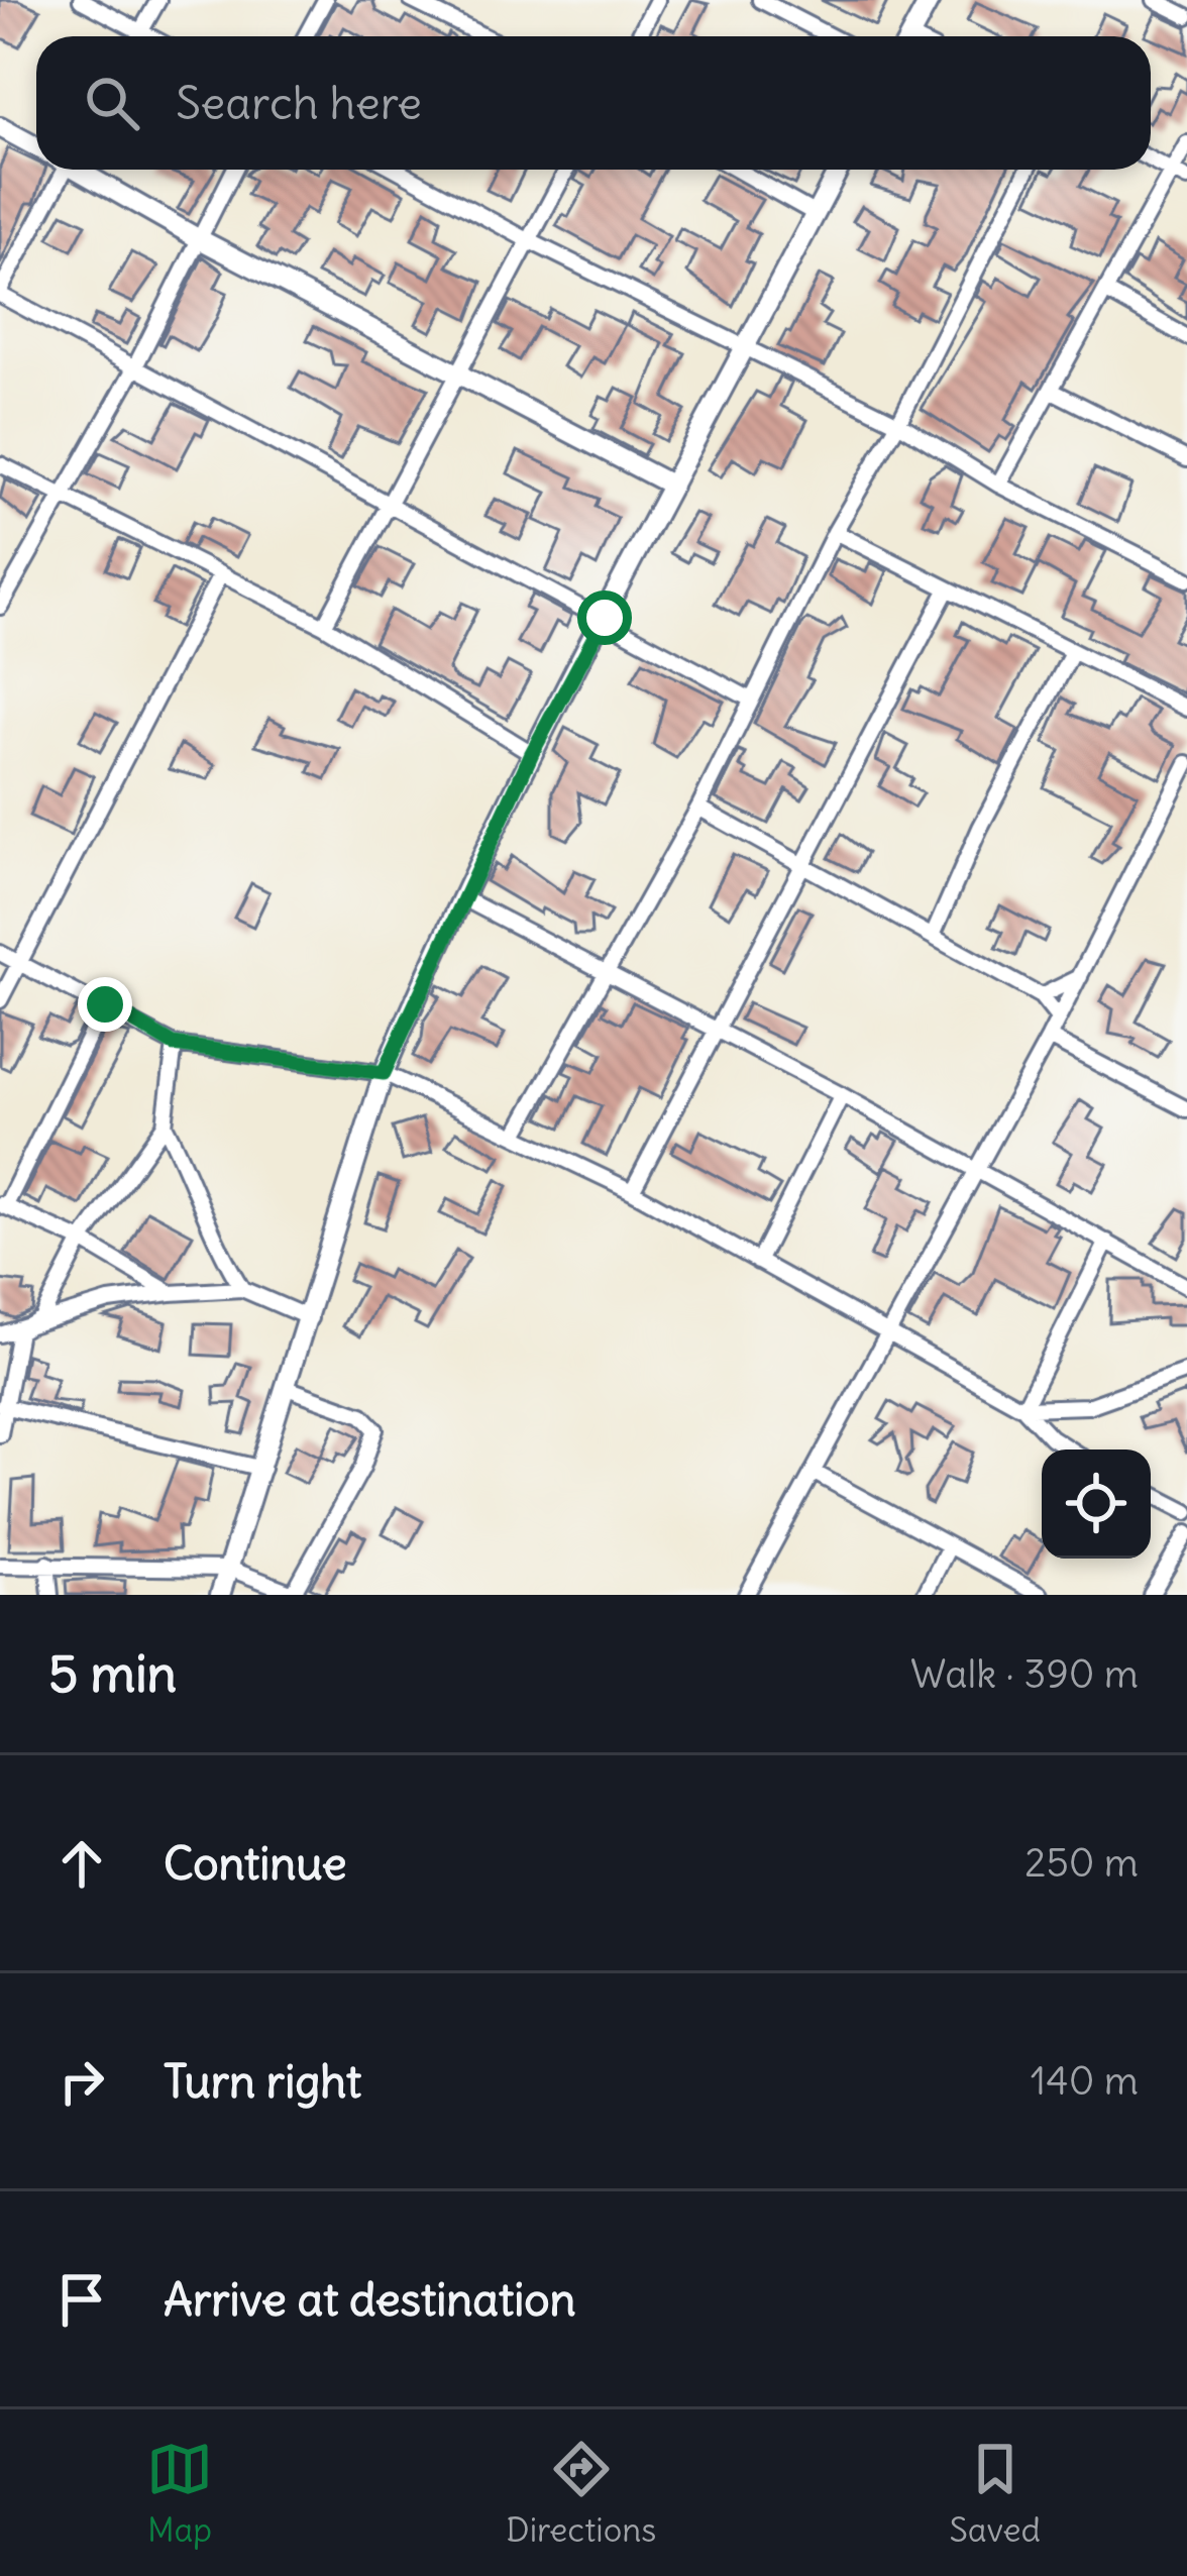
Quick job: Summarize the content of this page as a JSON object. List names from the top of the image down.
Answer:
{
  "page": {
    "search": "Search here",
    "heading": ["5 min", "Walk · 390 m"],
    "list": [
      ["Continue", "250 m"],
      ["Turn right", "140 m"],
      "Arrive at destination"
    ],
    "nav": ["Map", "Directions", "Saved"]
  }
}
